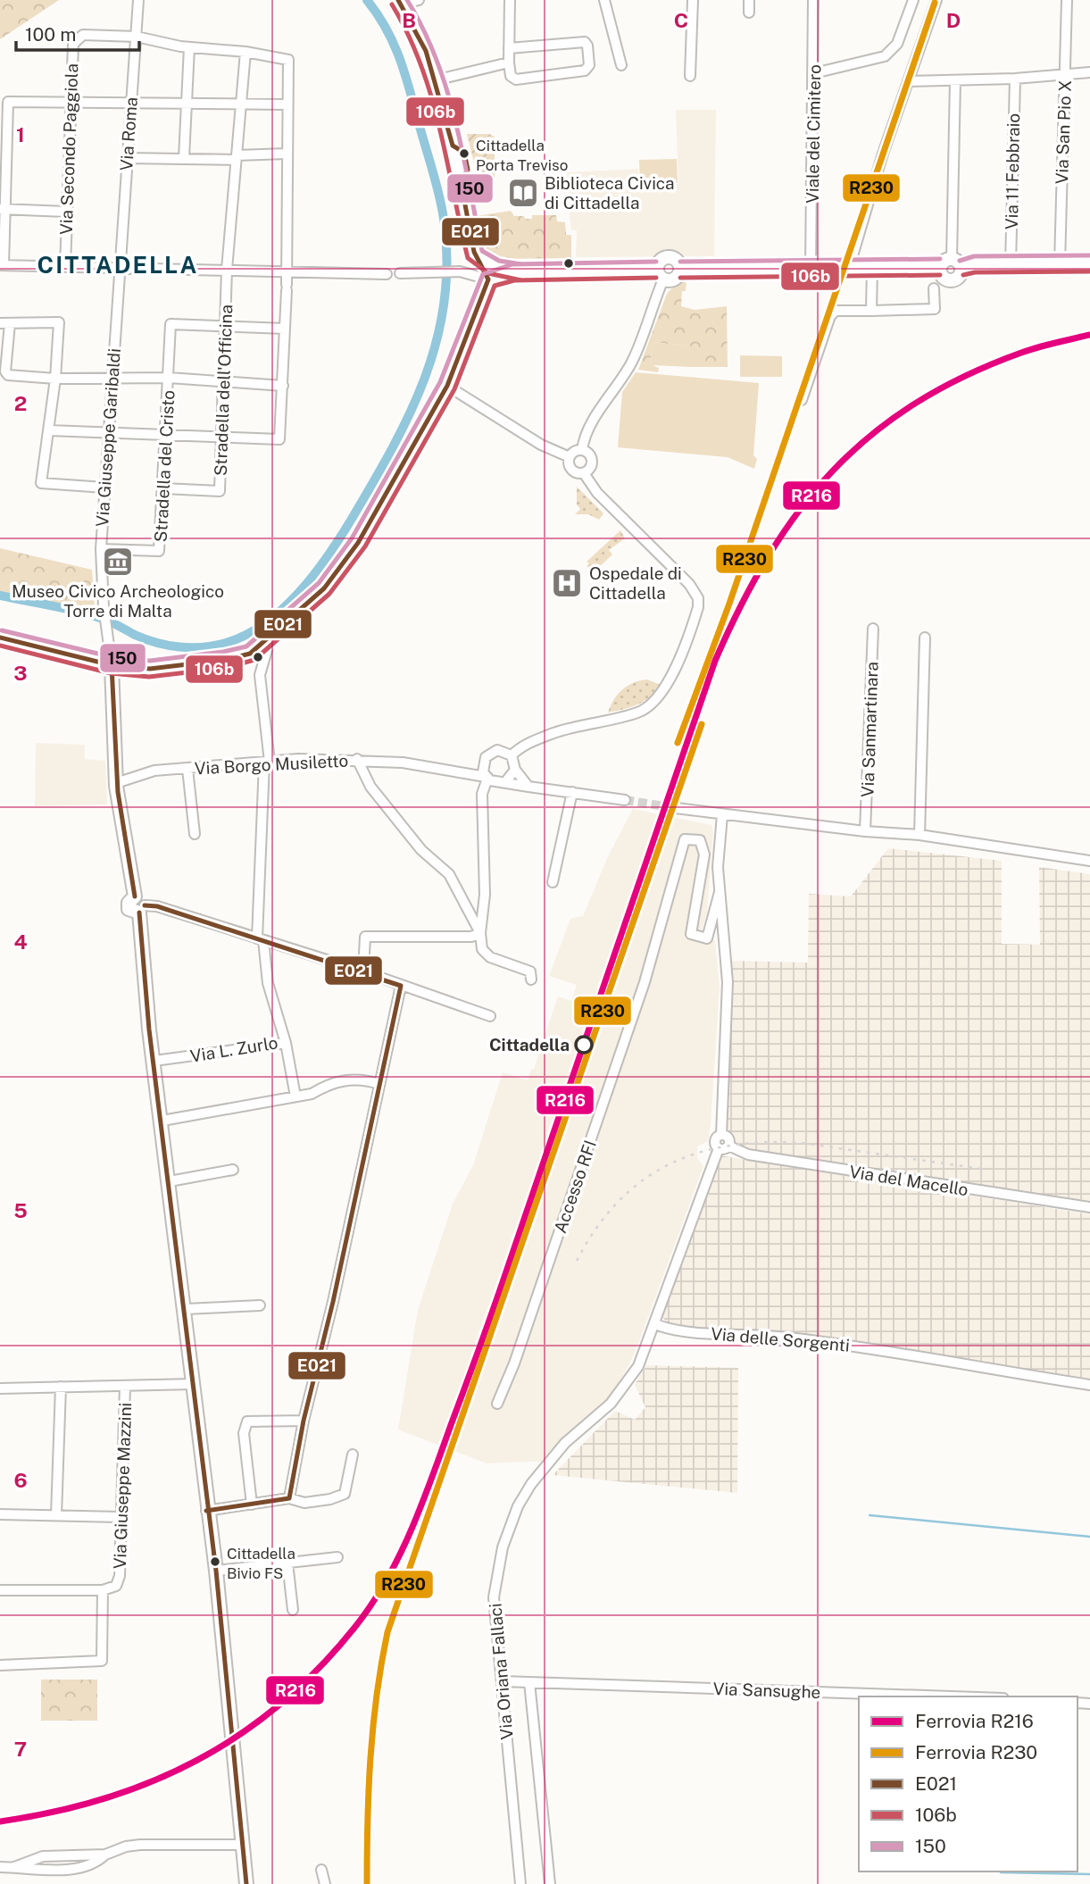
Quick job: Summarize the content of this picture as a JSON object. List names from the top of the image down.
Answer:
{
  "streets": {
    "street": [
      "Via San Pio X",
      "Via Roma",
      "Viale del Cimitero",
      "Via Secondo Paggiola",
      "Via 11 Febbraio",
      "Stradella dell'Officina",
      "Via Giuseppe Garibaldi",
      "Stradella del Cristo",
      "Via Sanmartinara",
      "Via Borgo Musiletto",
      "Via L. Zurlo",
      "Via del Macello",
      "Accesso RFI",
      "Via delle Sorgenti",
      "Via Giuseppe Mazzini",
      "Via Oriana Fallaci",
      "Via Sansughe"
    ]
  },
  "crossings": [
    ["Via Roma", "Via Secondo Paggiola"],
    ["Via Roma", "Via Giuseppe Garibaldi"],
    ["Stradella dell'Officina", "Stradella del Cristo"],
    ["Via Giuseppe Garibaldi", "Stradella del Cristo"],
    ["Via Borgo Musiletto", "Via L. Zurlo"],
    ["Via delle Sorgenti", "Via Oriana Fallaci"],
    ["Via Oriana Fallaci", "Via Sansughe"]
  ],
  "districts": ["CITTADELLA"],
  "places": {
    "other": ["Cittadella Porta Treviso", "Cittadella", "Cittadella Bivio FS"],
    "library": ["Biblioteca Civica di Cittadella"],
    "museum": ["Museo Civico Archeologico Torre di Malta"],
    "hospital": ["Ospedale di Cittadella"]
  },
  "lines": [
    "transit line E021",
    "transit line 150",
    "rail line R230",
    "transit line 106b",
    "rail line R216"
  ],
  "legend": [
    "Ferrovia R216",
    "Ferrovia R230",
    "E021",
    "106b",
    "150"
  ],
  "scale_bar": "100 m",
  "grid": {
    "columns": ["B", "C", "D"],
    "rows": [
      "1",
      "2",
      "3",
      "4",
      "5",
      "6",
      "7"
    ]
  }
}
